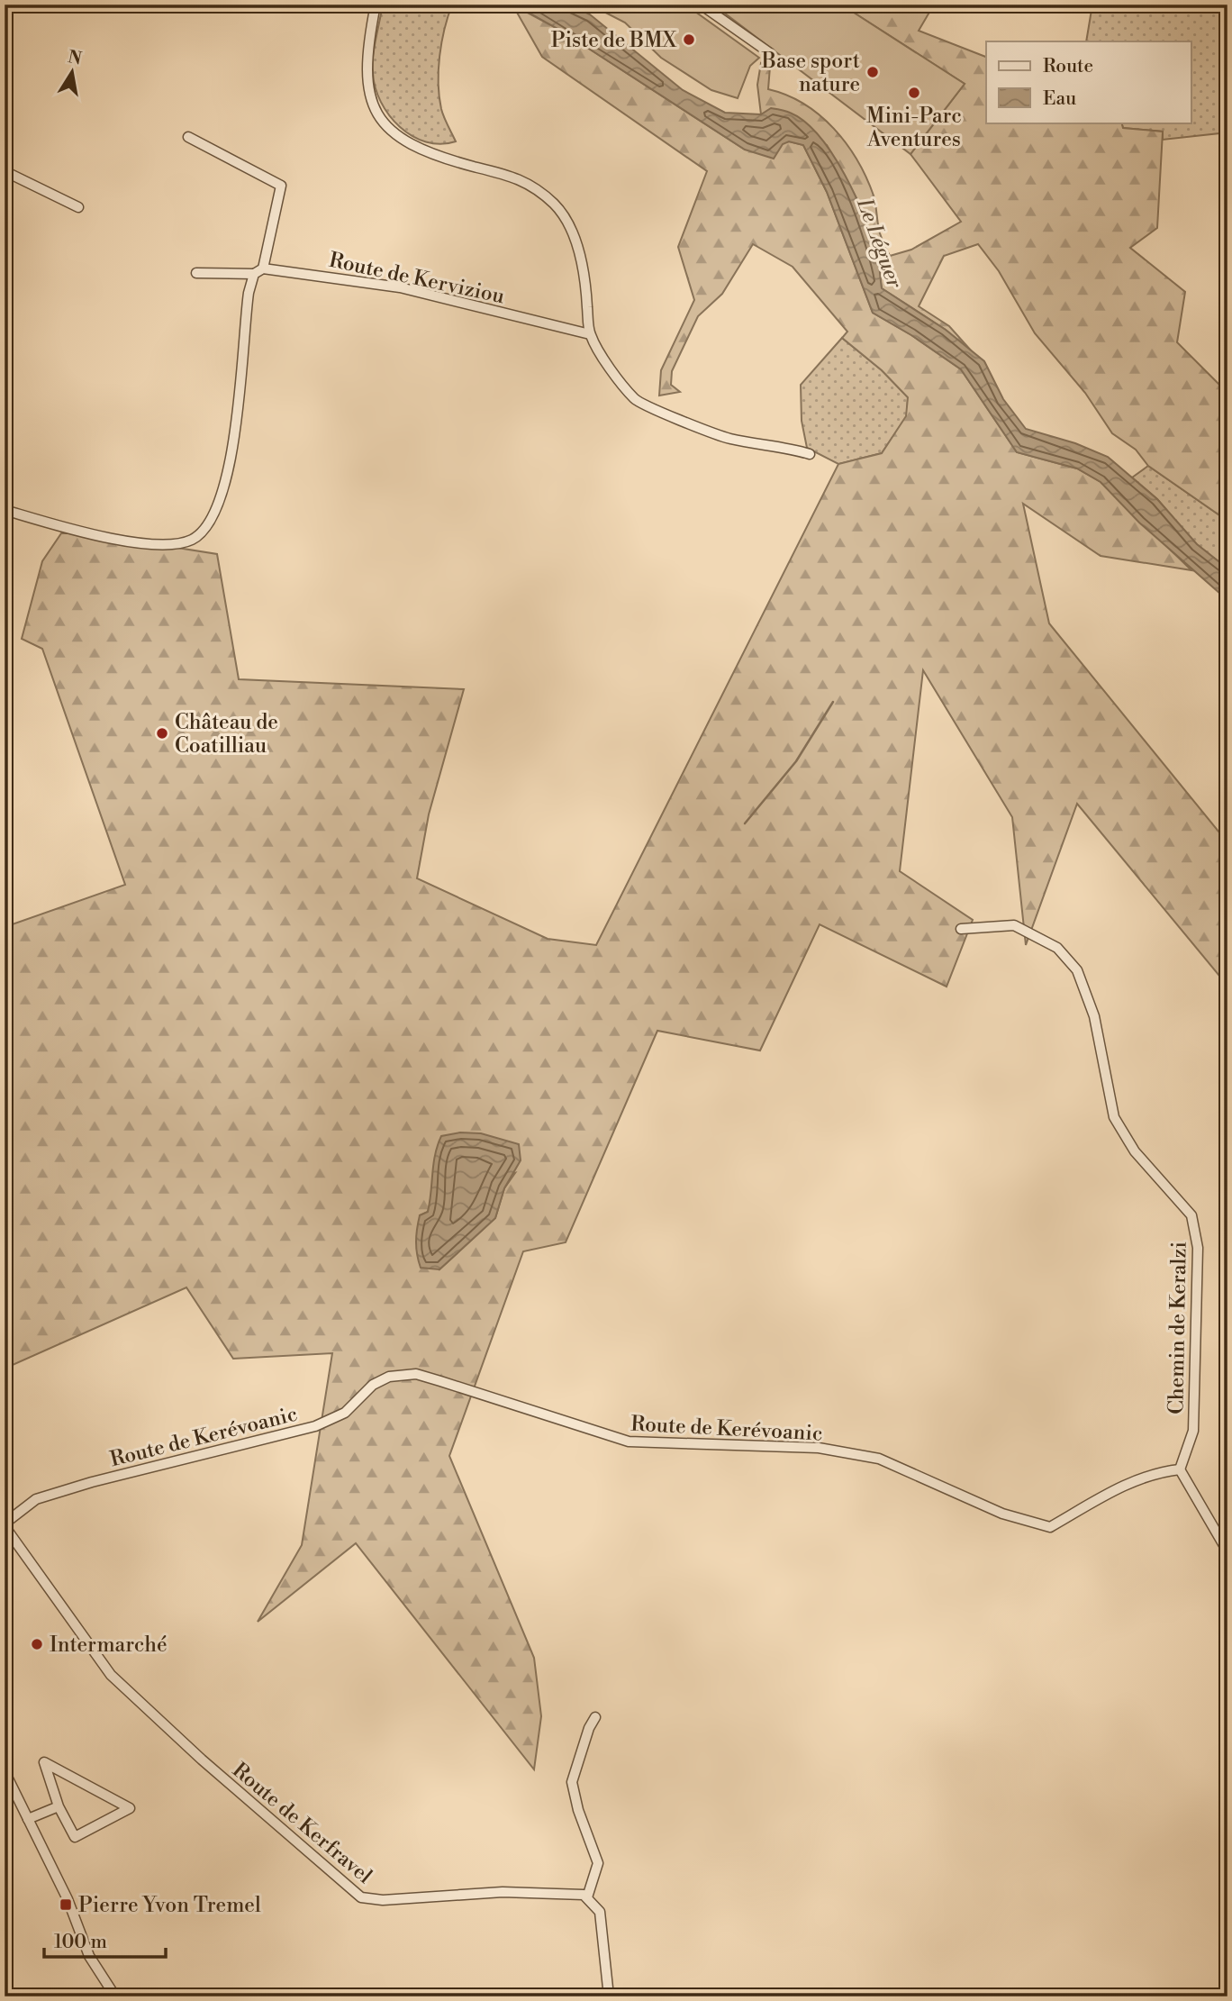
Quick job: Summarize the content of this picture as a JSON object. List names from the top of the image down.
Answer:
{
  "streets": {
    "street": [
      "Route de Kerviziou",
      "Chemin de Keralzi",
      "Route de Kerévoanic",
      "Route de Kerfravel"
    ]
  },
  "crossings": [
    ["Chemin de Keralzi", "Route de Kerévoanic"],
    ["Route de Kerévoanic", "Route de Kerfravel"]
  ],
  "water": ["Le Léguer"],
  "places": {
    "other": [
      "Piste de BMX",
      "Base sport nature",
      "Mini-Parc Aventures",
      "Château de Coatilliau",
      "Intermarché"
    ],
    "transit": ["Pierre Yvon Tremel"]
  },
  "legend": ["Route", "Eau"],
  "scale_bar": "100 m",
  "north": "top"
}
